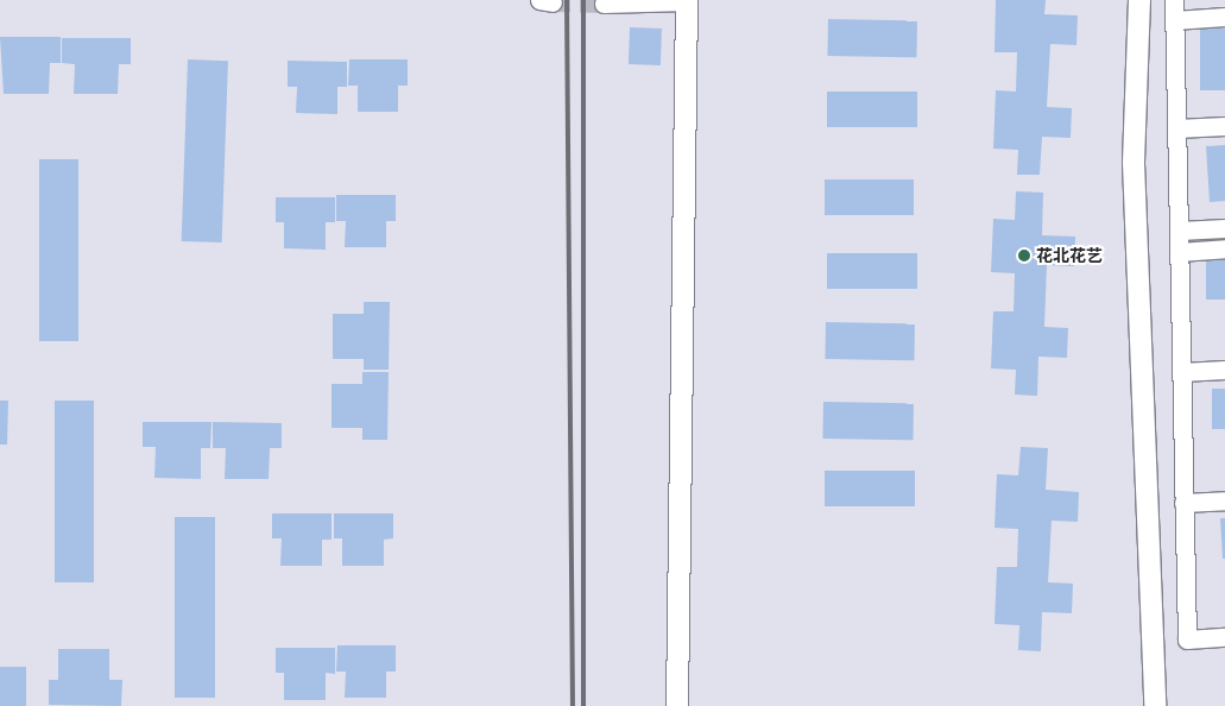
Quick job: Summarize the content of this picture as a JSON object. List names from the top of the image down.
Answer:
{
  "places": ["花北花艺"]
}
